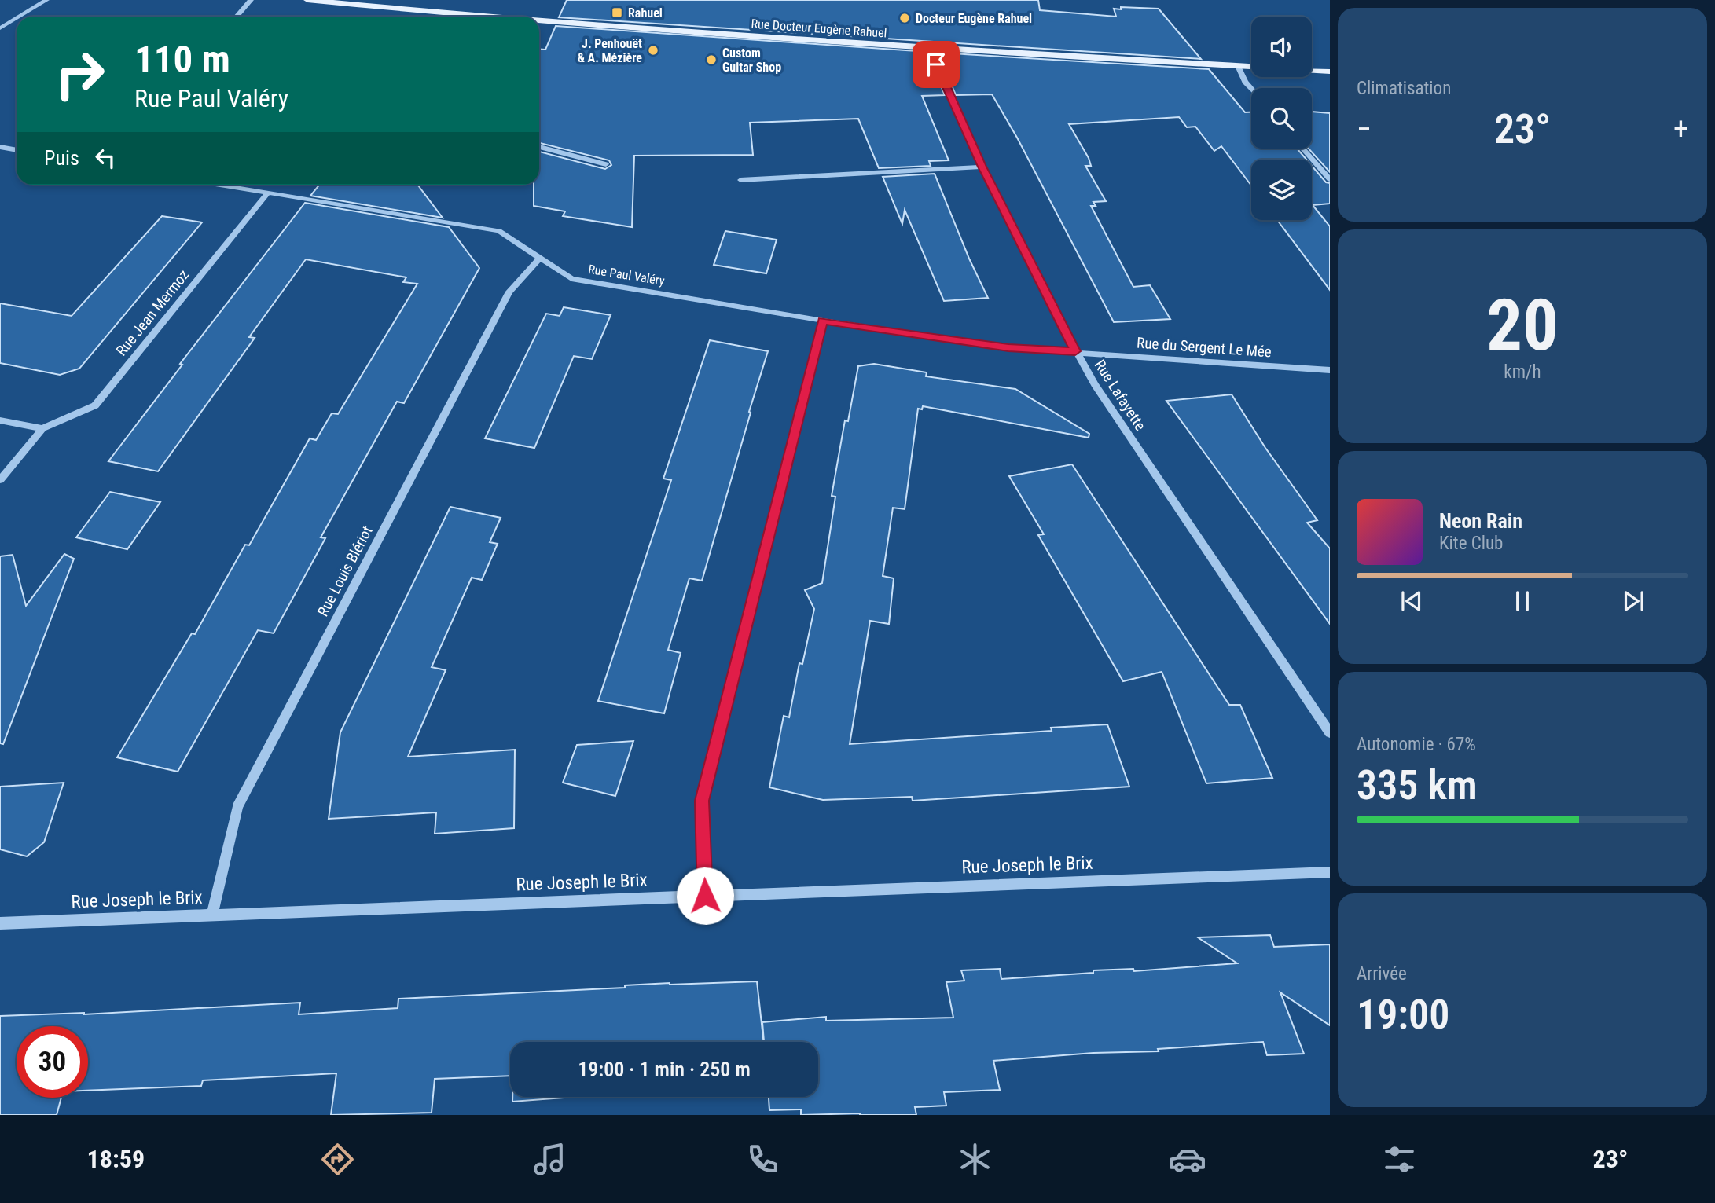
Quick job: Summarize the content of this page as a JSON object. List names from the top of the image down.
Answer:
{
  "streets": {
    "main road": ["Rue Docteur Eugène Rahuel"],
    "street": [
      "Rue Paul Valéry",
      "Rue Jean Mermoz",
      "Rue du Sergent Le Mée",
      "Rue Lafayette",
      "Rue Louis Blériot",
      "Rue Joseph le Brix"
    ]
  },
  "crossings": [
    ["Rue Docteur Eugène Rahuel", "Rue Lafayette"],
    ["Rue Paul Valéry", "Rue Jean Mermoz"],
    ["Rue Paul Valéry", "Rue du Sergent Le Mée"],
    ["Rue Paul Valéry", "Rue Lafayette"],
    ["Rue Paul Valéry", "Rue Louis Blériot"],
    ["Rue du Sergent Le Mée", "Rue Lafayette"],
    ["Rue Louis Blériot", "Rue Joseph le Brix"]
  ],
  "places": {
    "transit": ["Rahuel"],
    "other": ["Docteur Eugène Rahuel", "J. Penhouët & A. Mézière", "Custom Guitar Shop"]
  },
  "page": {
    "tile": [
      "Climatisation",
      ["20", "km/h"],
      ["Autonomie · 67%", "335 km"],
      ["Arrivée", "19:00"]
    ],
    "turn": ["110 m", "Rue Paul Valéry"],
    "heat": ["−", "23°", "+"],
    "then": "Puis",
    "song": ["Neon Rain", "Kite Club"],
    "limit": "30",
    "trip": "19:00 · 1 min · 250 m",
    "tabs": ["18:59", "23°"]
  }
}
